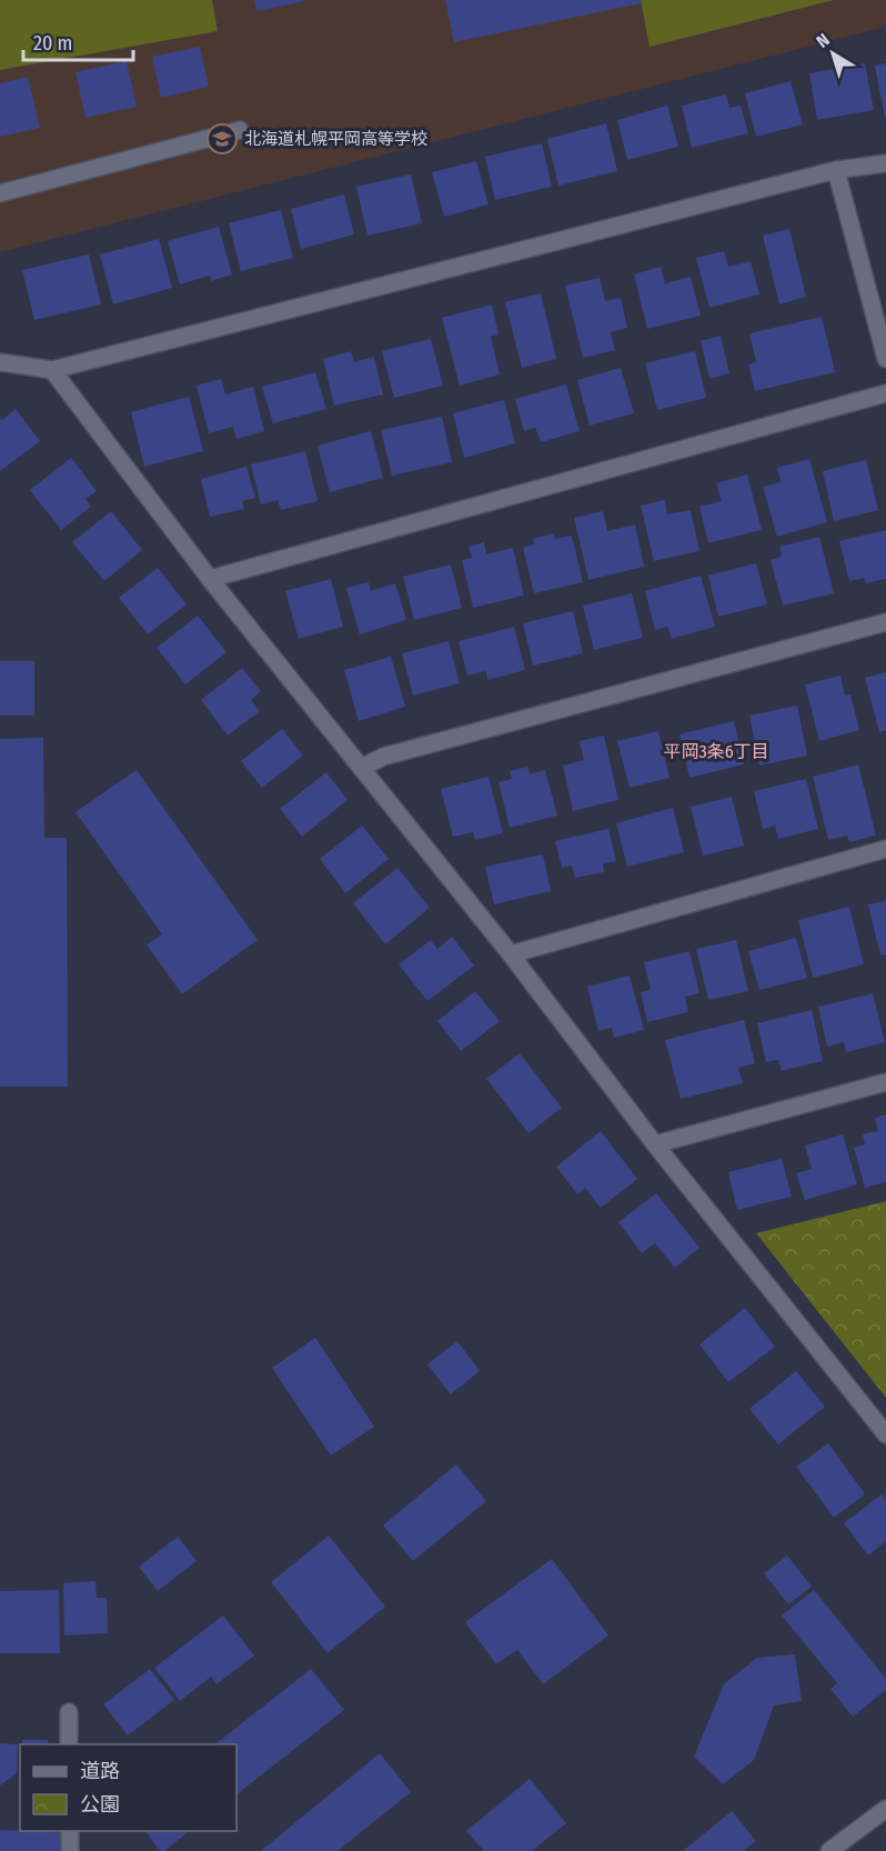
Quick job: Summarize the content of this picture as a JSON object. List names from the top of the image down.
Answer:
{
  "districts": ["平岡3条6丁目"],
  "places": {
    "school or university": ["北海道札幌平岡高等学校"]
  },
  "legend": ["道路", "公園"],
  "scale_bar": "20 m",
  "north": "top left"
}
